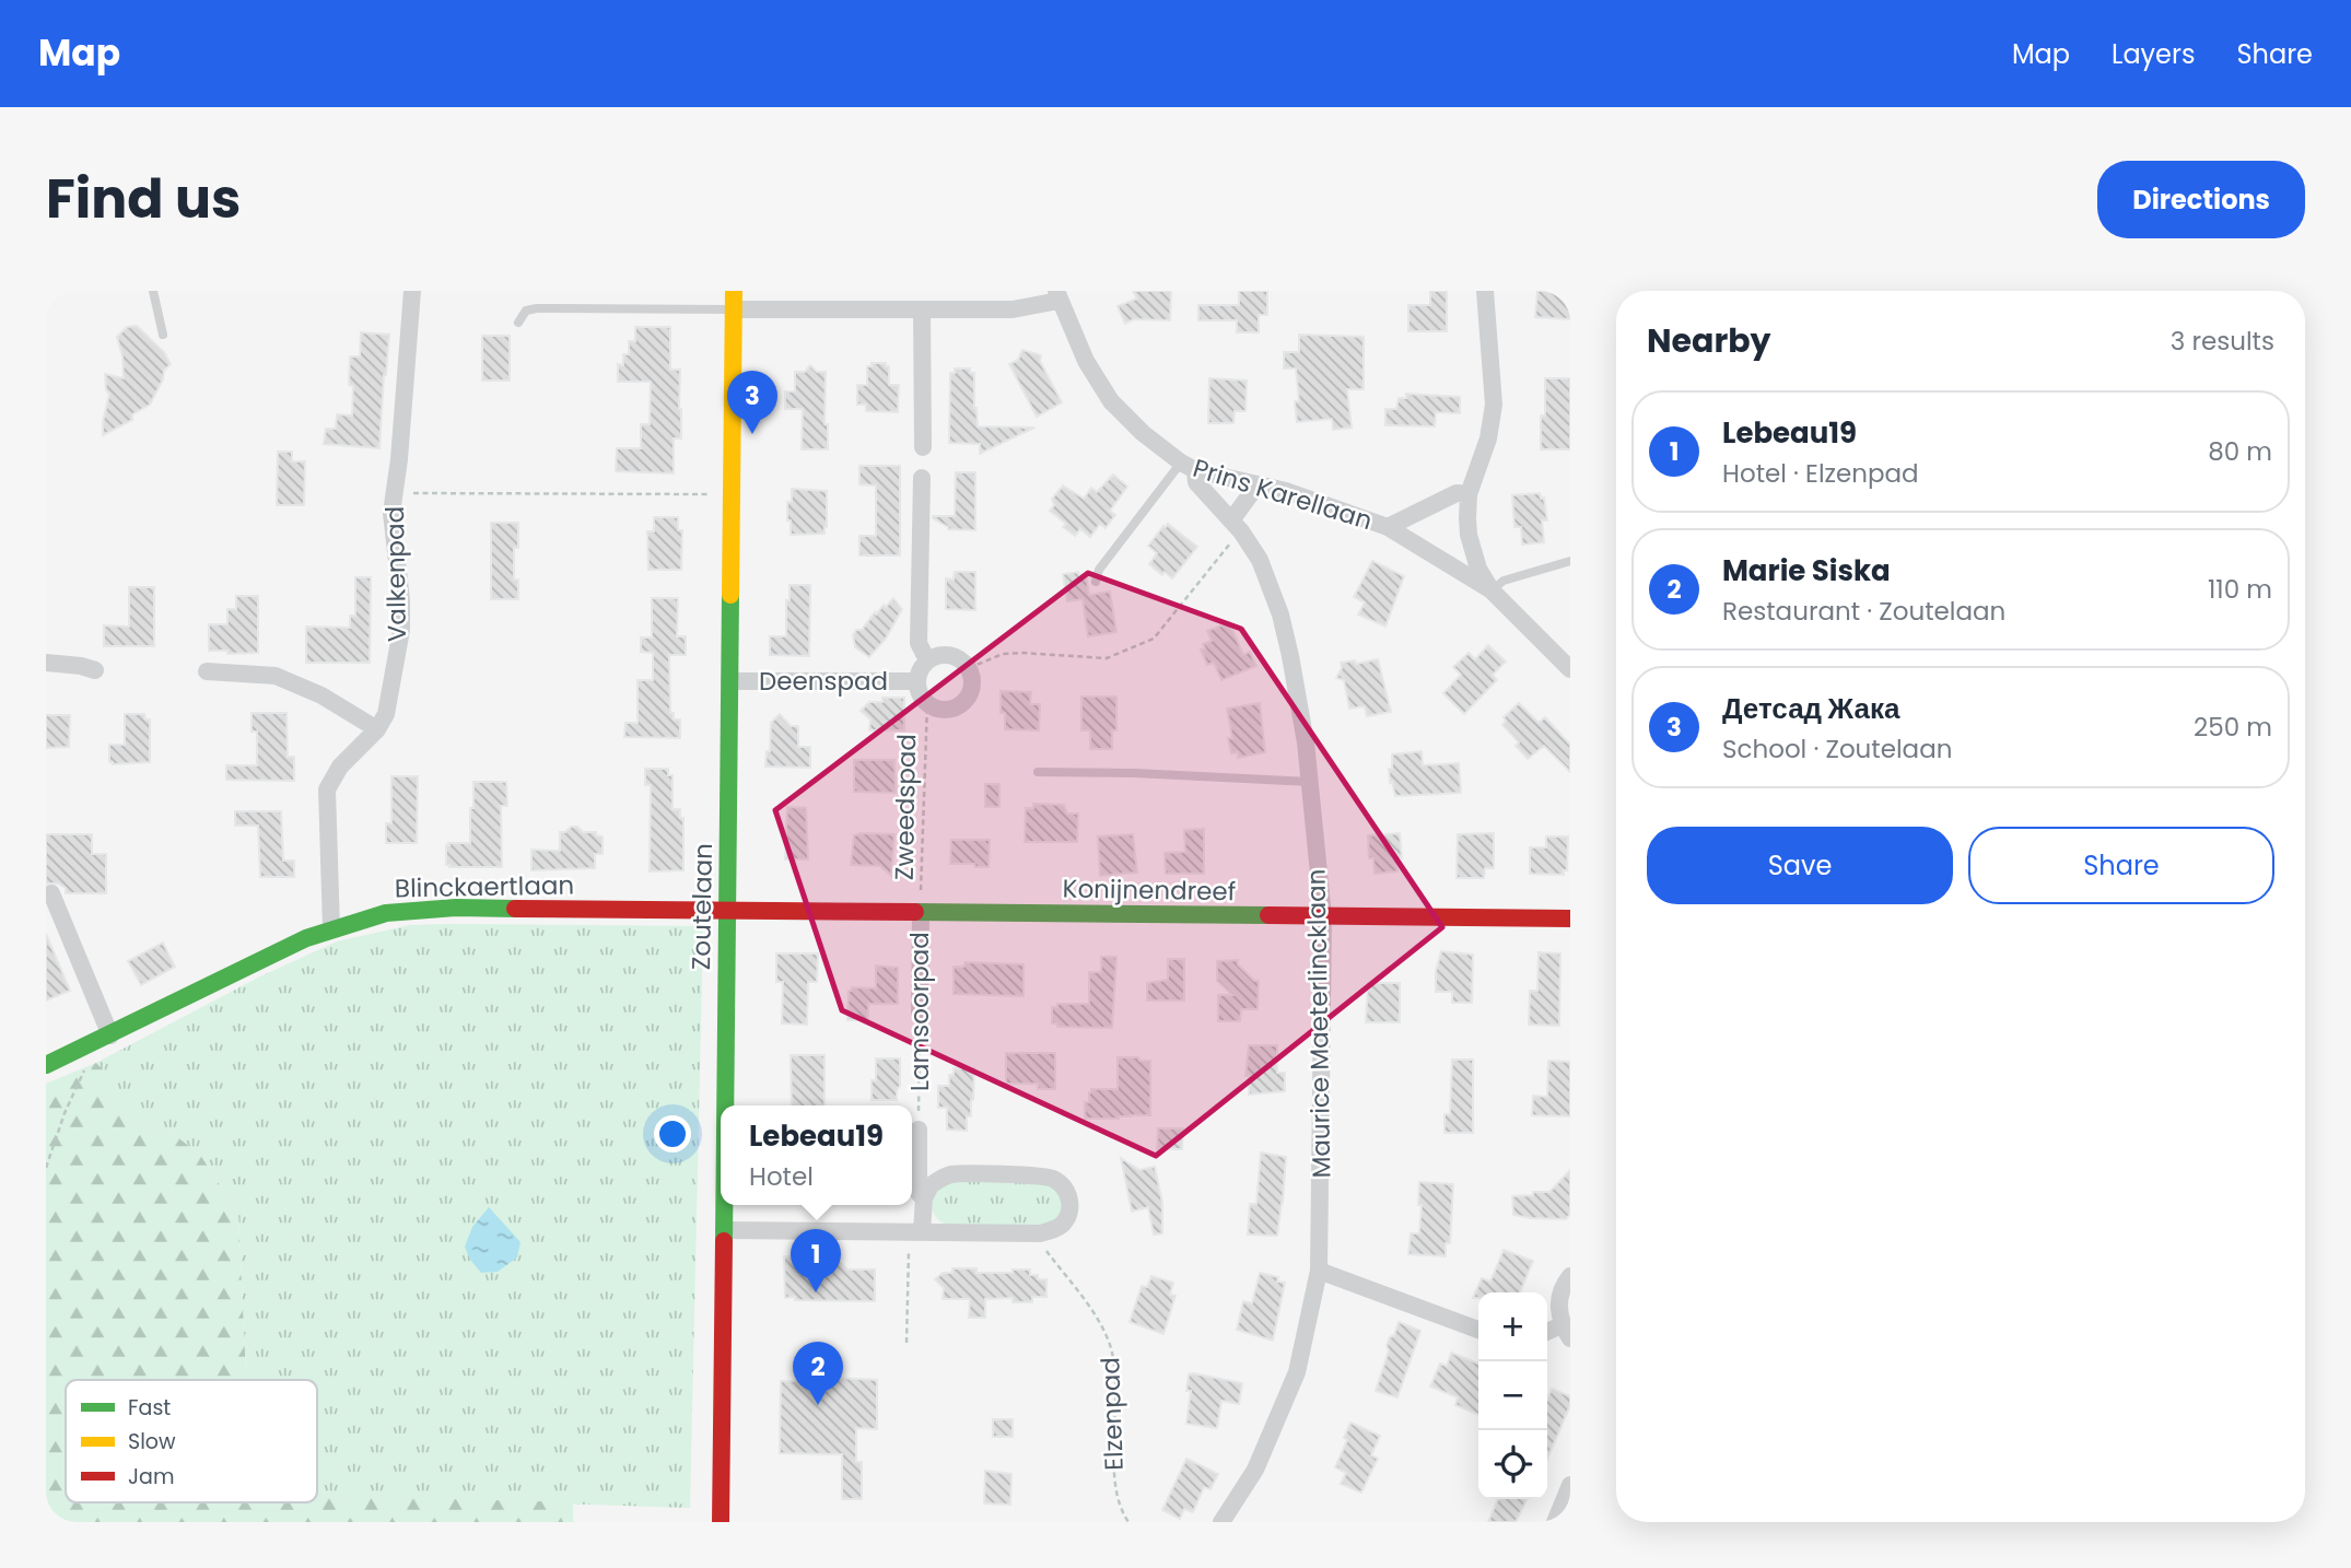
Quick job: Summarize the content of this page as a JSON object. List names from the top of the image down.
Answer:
{
  "streets": {
    "street": [
      "Prins Karellaan",
      "Valkenpad",
      "Deenspad",
      "Blinckaertlaan",
      "Konijnendreef",
      "Zoutelaan",
      "Lamsoorpad",
      "Maurice Maeterlincklaan"
    ],
    "path": ["Zweedspad", "Elzenpad"]
  },
  "crossings": [
    ["Prins Karellaan", "Maurice Maeterlincklaan"],
    ["Valkenpad", "Blinckaertlaan"],
    ["Deenspad", "Zweedspad"],
    ["Deenspad", "Zoutelaan"],
    ["Zweedspad", "Konijnendreef"],
    ["Zweedspad", "Lamsoorpad"],
    ["Blinckaertlaan", "Konijnendreef"],
    ["Blinckaertlaan", "Zoutelaan"],
    ["Konijnendreef", "Zoutelaan"],
    ["Konijnendreef", "Lamsoorpad"],
    ["Konijnendreef", "Maurice Maeterlincklaan"]
  ],
  "legend": ["Fast", "Slow", "Jam"],
  "page": {
    "header": "Map",
    "nav": ["Map", "Layers", "Share"],
    "title": "Find us",
    "buttons": [
      "Directions",
      ["Save", "Share"]
    ],
    "heading": ["Nearby", "3 results"],
    "pins": ["3", "1", "2"],
    "list": [
      {
        "mark": "1",
        "name": "Lebeau19",
        "note": "Hotel · Elzenpad",
        "value": "80 m"
      },
      {
        "mark": "2",
        "name": "Marie Siska",
        "note": "Restaurant · Zoutelaan",
        "value": "110 m"
      },
      {
        "mark": "3",
        "name": "Детсад Жака",
        "note": "School · Zoutelaan",
        "value": "250 m"
      }
    ],
    "popup": ["Lebeau19", "Hotel"],
    "map_buttons": ["+", "−"]
  }
}
